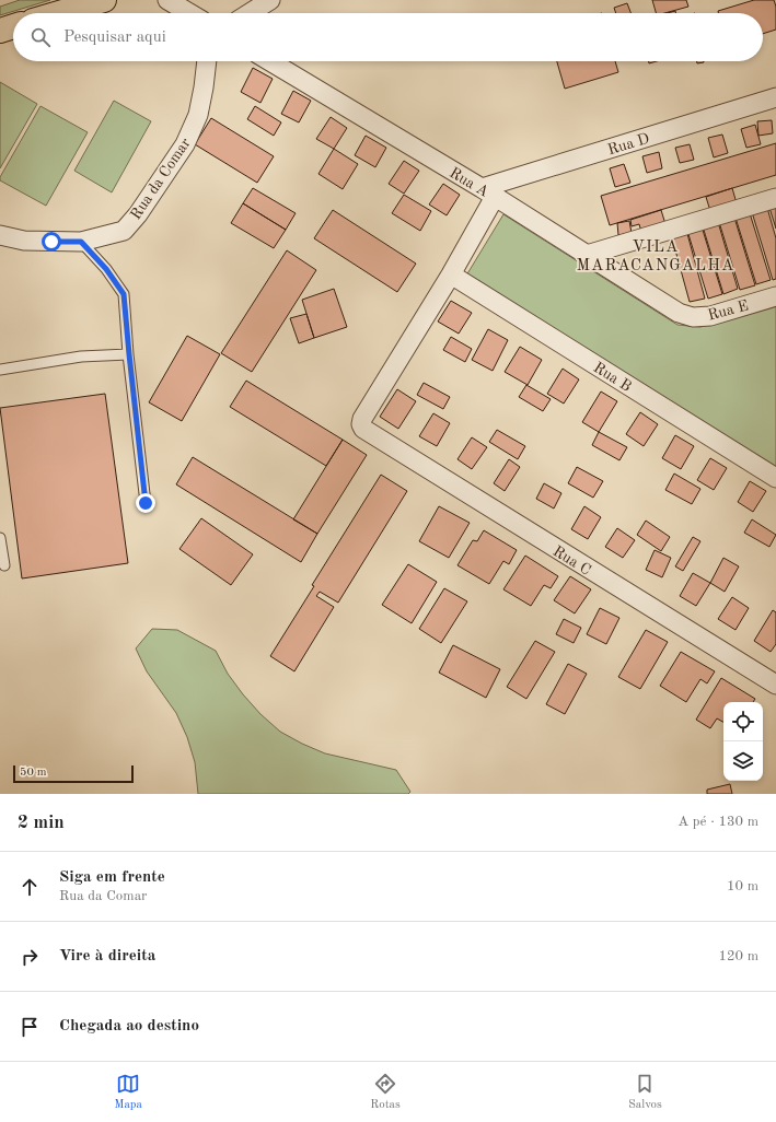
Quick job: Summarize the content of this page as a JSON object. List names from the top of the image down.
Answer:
{
  "streets": {
    "street": [
      "Rua D",
      "Rua da Comar",
      "Rua A",
      "Rua E",
      "Rua B",
      "Rua C"
    ]
  },
  "crossings": [
    ["Rua D", "Rua A"],
    ["Rua A", "Rua E"],
    ["Rua B", "Rua C"]
  ],
  "districts": ["VILA MARACANGALHA"],
  "scale_bar": "50 m",
  "page": {
    "search": "Pesquisar aqui",
    "scale": "50 m",
    "heading": ["2 min", "A pé · 130 m"],
    "list": [
      ["Siga em frente", "Rua da Comar", "10 m"],
      ["Vire à direita", "120 m"],
      "Chegada ao destino"
    ],
    "nav": ["Mapa", "Rotas", "Salvos"]
  }
}
